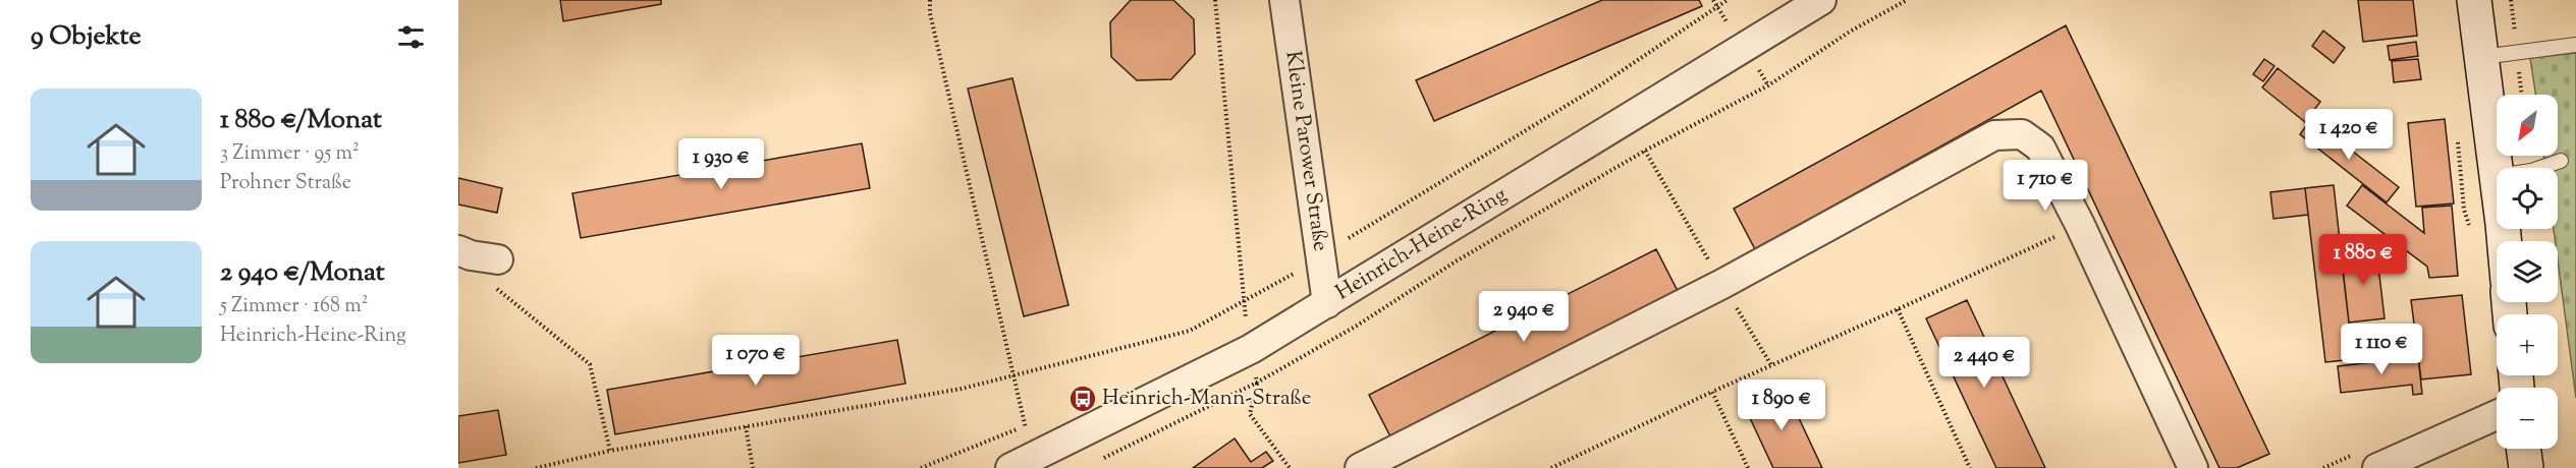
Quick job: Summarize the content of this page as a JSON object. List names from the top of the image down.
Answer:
{
  "streets": {
    "street": ["Kleine Parower Straße", "Heinrich-Heine-Ring"]
  },
  "crossings": [
    ["Kleine Parower Straße", "Heinrich-Heine-Ring"]
  ],
  "places": {
    "bus stop": ["Heinrich-Mann-Straße"]
  },
  "north": "bottom left",
  "page": {
    "heading": "9 Objekte",
    "list": [
      {
        "name": "1 880 €/Monat",
        "note": "3 Zimmer · 95 m² · Prohner Straße"
      },
      {
        "name": "2 940 €/Monat",
        "note": "5 Zimmer · 168 m² · Heinrich-Heine-Ring"
      }
    ],
    "map_buttons": ["+", "−"],
    "price": [
      "1 420 €",
      "1 930 €",
      "1 710 €",
      "1 880 €",
      "2 940 €",
      "1 110 €",
      "1 070 €",
      "2 440 €",
      "1 890 €"
    ]
  }
}
